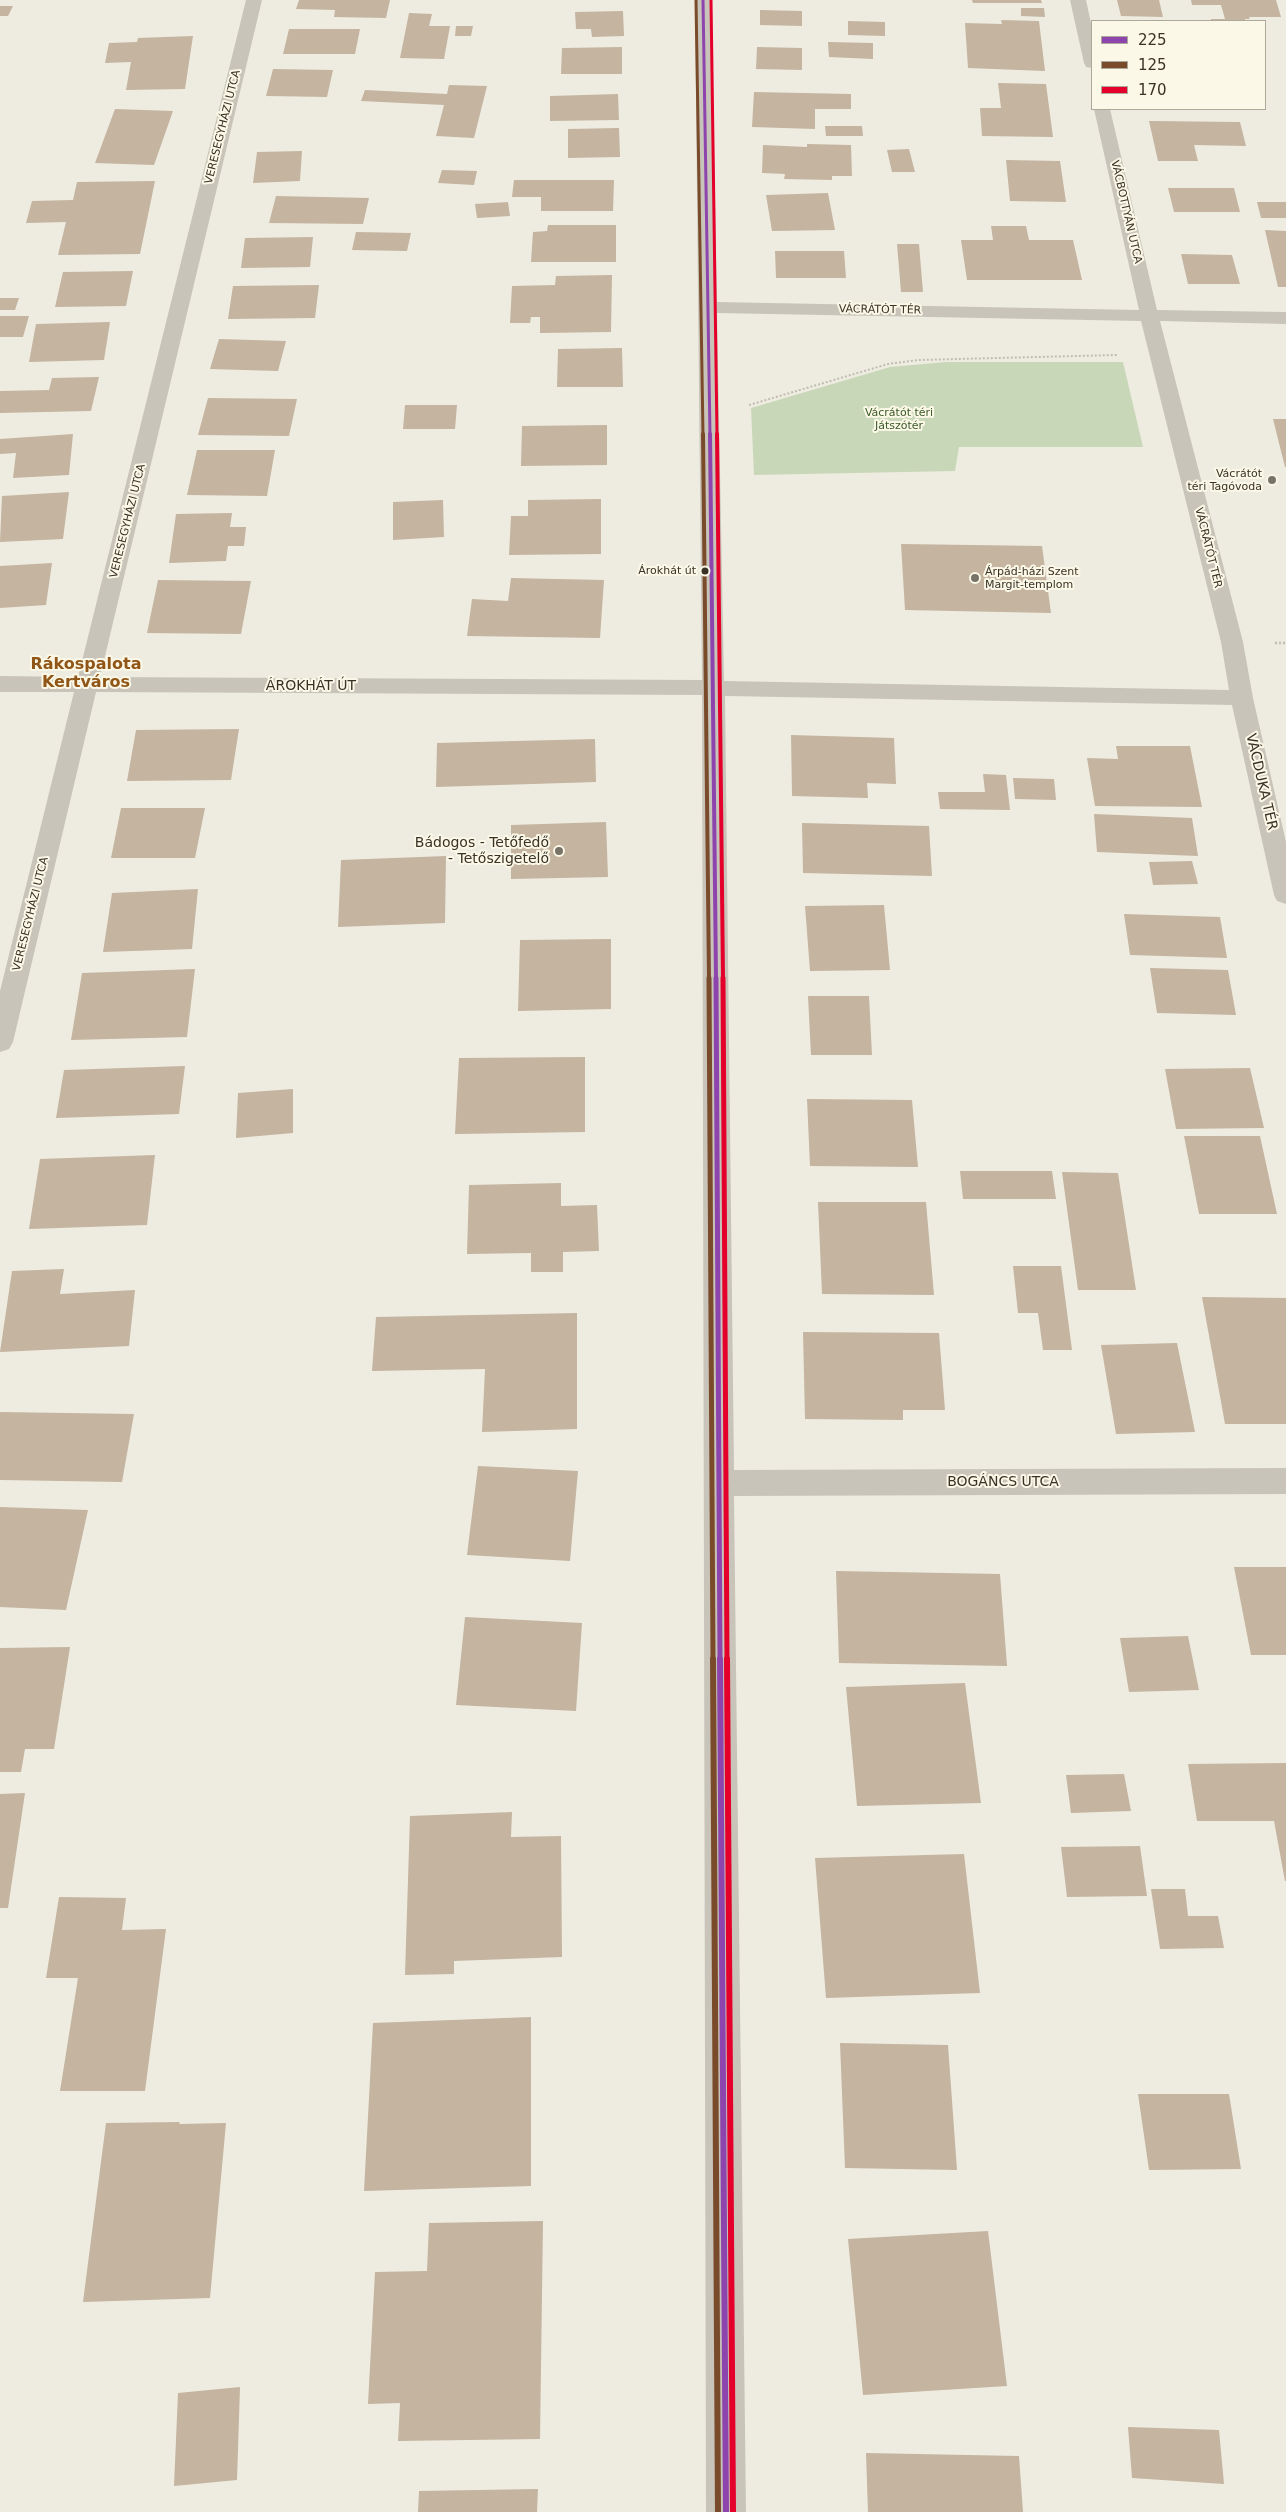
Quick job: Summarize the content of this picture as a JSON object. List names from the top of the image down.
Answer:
{
  "streets": {
    "street": [
      "VERESEGYHÁZI UTCA",
      "VÁCBOTTYÁN UTCA",
      "VÁCRÁTÓT TÉR",
      "ÁROKHÁT ÚT",
      "VÁCDUKA TÉR",
      "BOGÁNCS UTCA"
    ]
  },
  "crossings": [
    ["VERESEGYHÁZI UTCA", "ÁROKHÁT ÚT"],
    ["VÁCBOTTYÁN UTCA", "VÁCRÁTÓT TÉR"],
    ["VÁCRÁTÓT TÉR", "VÁCDUKA TÉR"]
  ],
  "districts": ["Rákospalota Kertváros"],
  "parks": ["Vácrátót téri Játszótér"],
  "places": [
    "Vácrátót téri Tagóvoda",
    "Árokhát út",
    "Árpád-házi Szent Margit-templom",
    "Bádogos - Tetőfedő - Tetőszigetelő"
  ],
  "lines": ["transit line 225", "transit line 125", "transit line 170"],
  "legend": ["225", "125", "170"]
}
